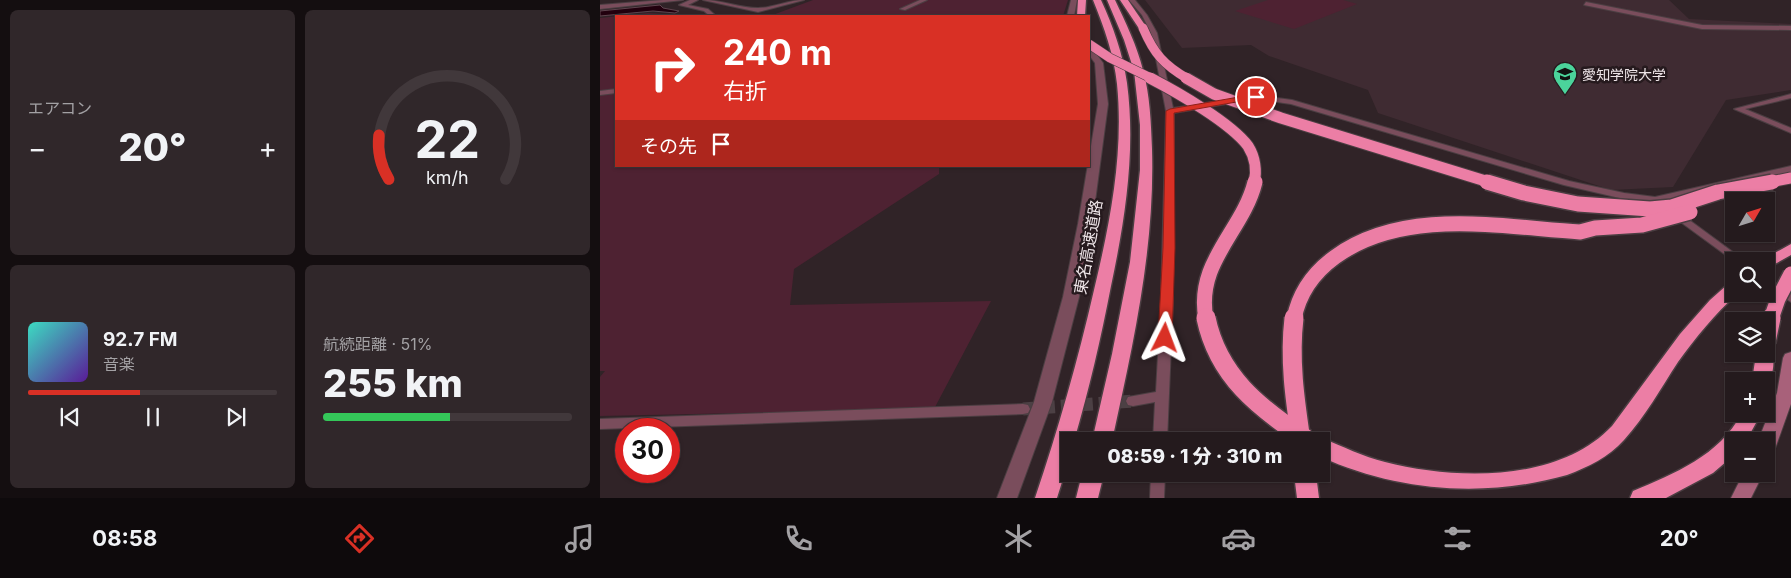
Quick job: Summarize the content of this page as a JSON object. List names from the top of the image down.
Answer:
{
  "streets": {
    "highway": ["東名高速道路"]
  },
  "places": {
    "school or university": ["愛知学院大学"]
  },
  "north": "top right",
  "page": {
    "tile": [
      "エアコン",
      ["航続距離 · 51%", "255 km"]
    ],
    "turn": ["240 m", "右折"],
    "then": "その先",
    "heat": ["−", "20°", "+"],
    "map_buttons": ["+", "−"],
    "song": ["92.7 FM", "音楽"],
    "limit": "30",
    "trip": "08:59 · 1 分 · 310 m",
    "tabs": ["08:58", "20°"],
    "gauge": ["22", "km/h"]
  }
}
